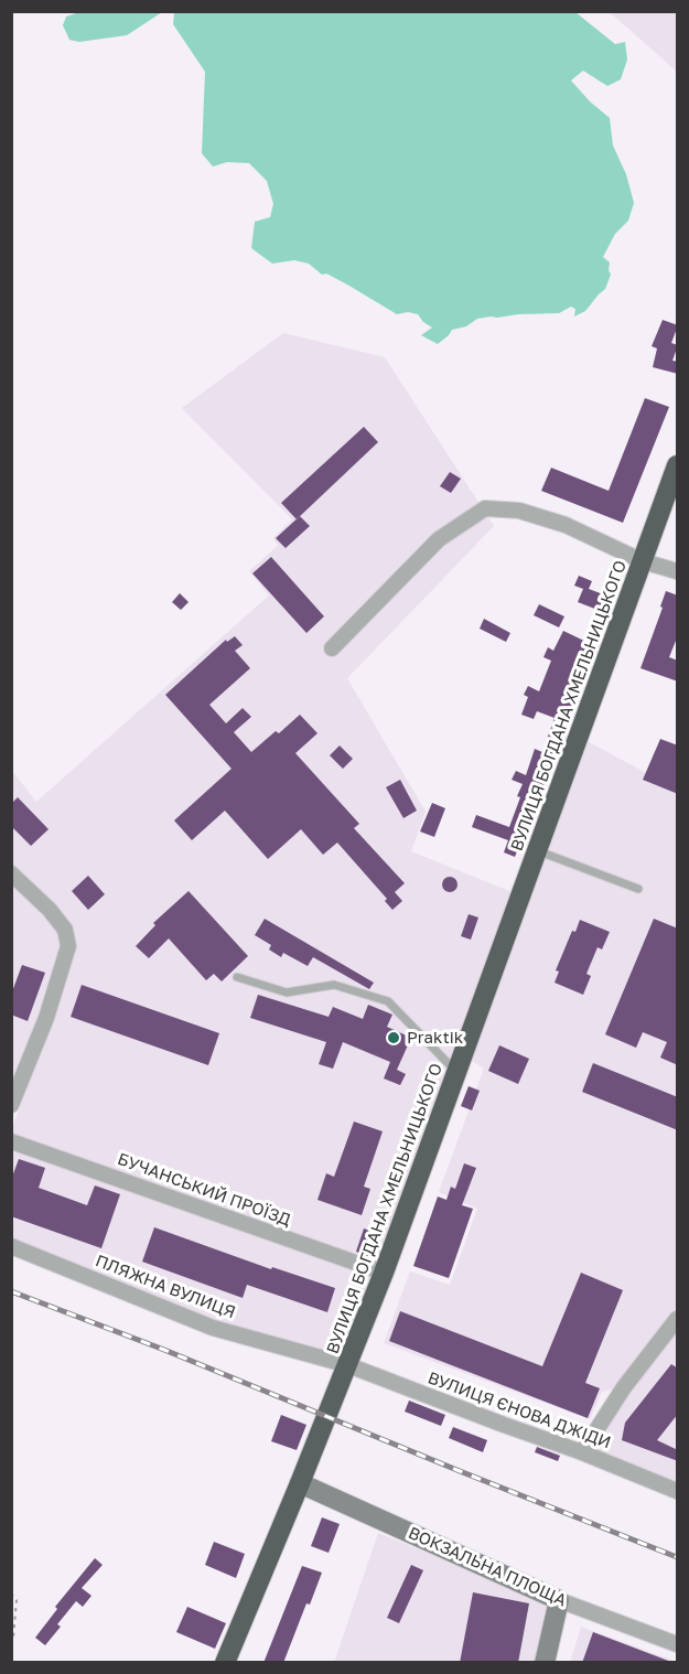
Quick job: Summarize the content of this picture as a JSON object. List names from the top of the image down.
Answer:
{
  "streets": {
    "highway": ["ВУЛИЦЯ БОГДАНА ХМЕЛЬНИЦЬКОГО"],
    "street": [
      "БУЧАНСЬКИЙ ПРОЇЗД",
      "ПЛЯЖНА ВУЛИЦЯ",
      "ВУЛИЦЯ ЄНОВА ДЖІДИ",
      "ВОКЗАЛЬНА ПЛОЩА"
    ]
  },
  "crossings": [
    ["ВУЛИЦЯ БОГДАНА ХМЕЛЬНИЦЬКОГО", "БУЧАНСЬКИЙ ПРОЇЗД"],
    ["ВУЛИЦЯ БОГДАНА ХМЕЛЬНИЦЬКОГО", "ПЛЯЖНА ВУЛИЦЯ"],
    ["ВУЛИЦЯ БОГДАНА ХМЕЛЬНИЦЬКОГО", "ВУЛИЦЯ ЄНОВА ДЖІДИ"],
    ["ВУЛИЦЯ БОГДАНА ХМЕЛЬНИЦЬКОГО", "ВОКЗАЛЬНА ПЛОЩА"],
    ["ПЛЯЖНА ВУЛИЦЯ", "ВУЛИЦЯ ЄНОВА ДЖІДИ"]
  ],
  "places": ["Praktik"]
}
